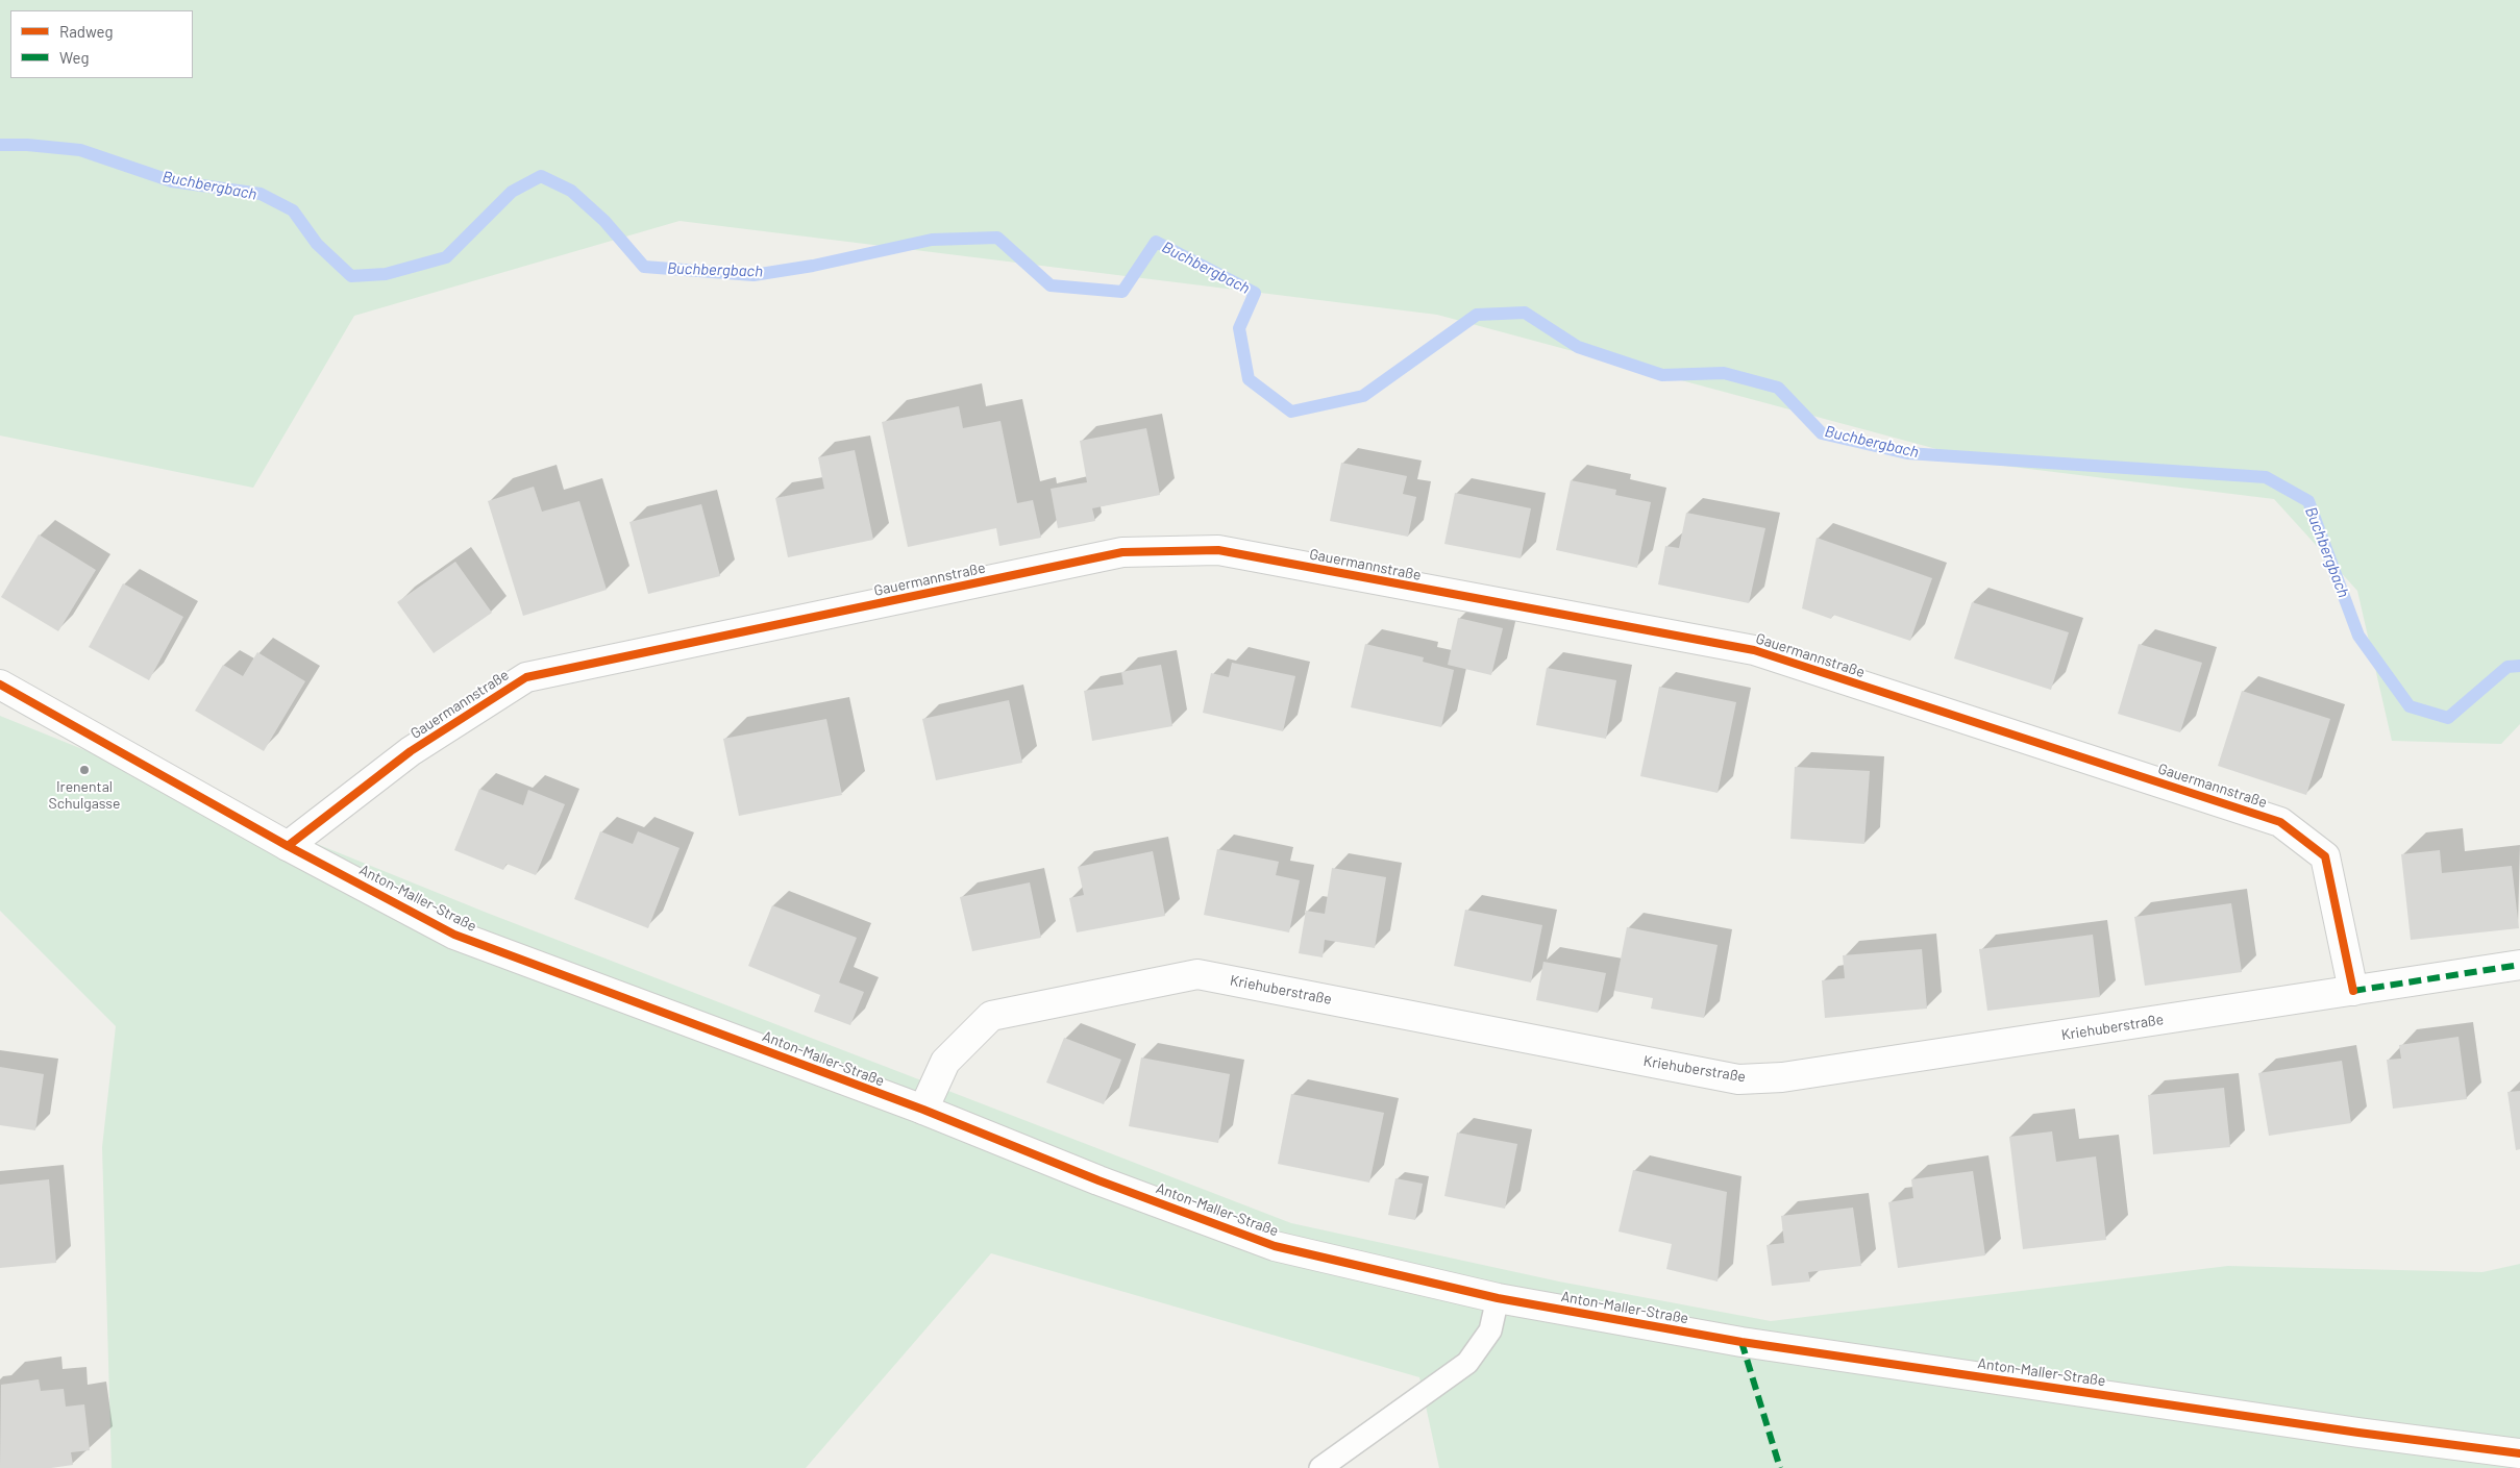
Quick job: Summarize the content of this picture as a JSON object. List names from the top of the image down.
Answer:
{
  "streets": {
    "street": ["Gauermannstraße", "Anton-Maller-Straße", "Kriehuberstraße"]
  },
  "crossings": [
    ["Gauermannstraße", "Anton-Maller-Straße"],
    ["Gauermannstraße", "Kriehuberstraße"],
    ["Anton-Maller-Straße", "Kriehuberstraße"]
  ],
  "water": ["Buchbergbach"],
  "places": ["Irenental Schulgasse"],
  "legend": ["Radweg", "Weg"]
}
